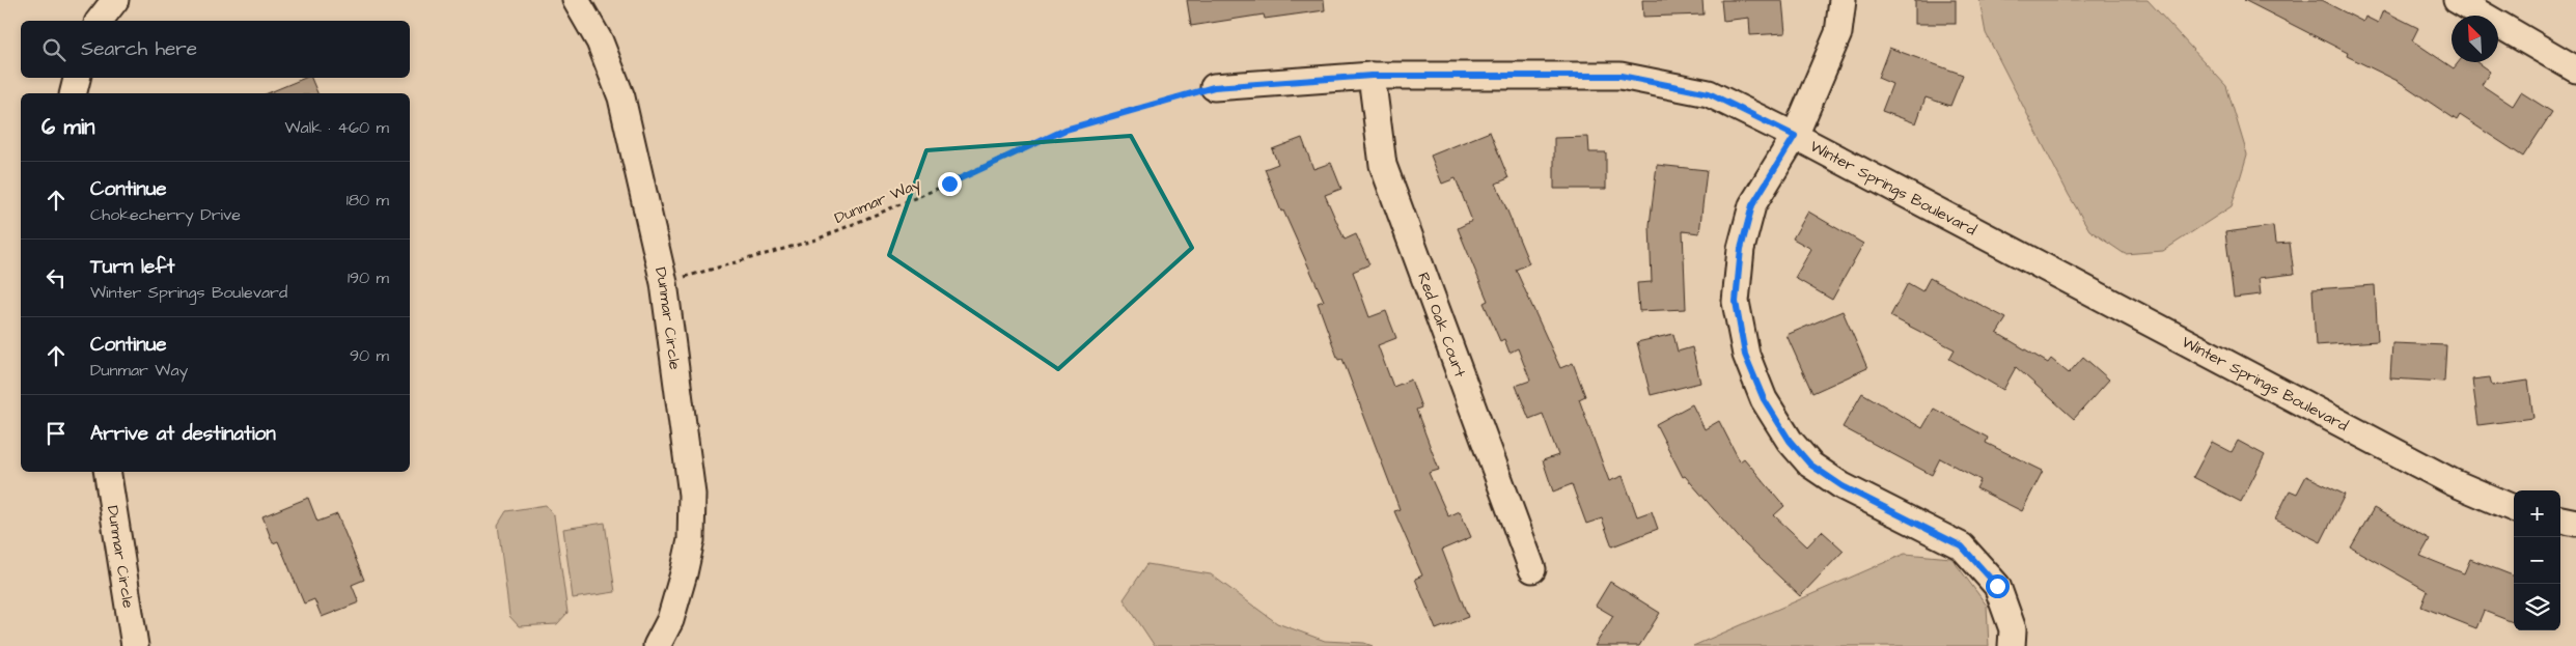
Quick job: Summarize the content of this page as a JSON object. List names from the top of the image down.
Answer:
{
  "streets": {
    "street": ["Winter Springs Boulevard", "Dunmar Circle", "Red Oak Court"],
    "path": ["Dunmar Way"]
  },
  "crossings": [
    ["Winter Springs Boulevard", "Dunmar Way"],
    ["Winter Springs Boulevard", "Red Oak Court"],
    ["Dunmar Way", "Dunmar Circle"]
  ],
  "north": "top left",
  "page": {
    "search": "Search here",
    "heading": ["6 min", "Walk · 460 m"],
    "list": [
      ["Continue", "Chokecherry Drive", "180 m"],
      ["Turn left", "Winter Springs Boulevard", "190 m"],
      ["Continue", "Dunmar Way", "90 m"],
      "Arrive at destination"
    ],
    "map_buttons": ["+", "−"]
  }
}
